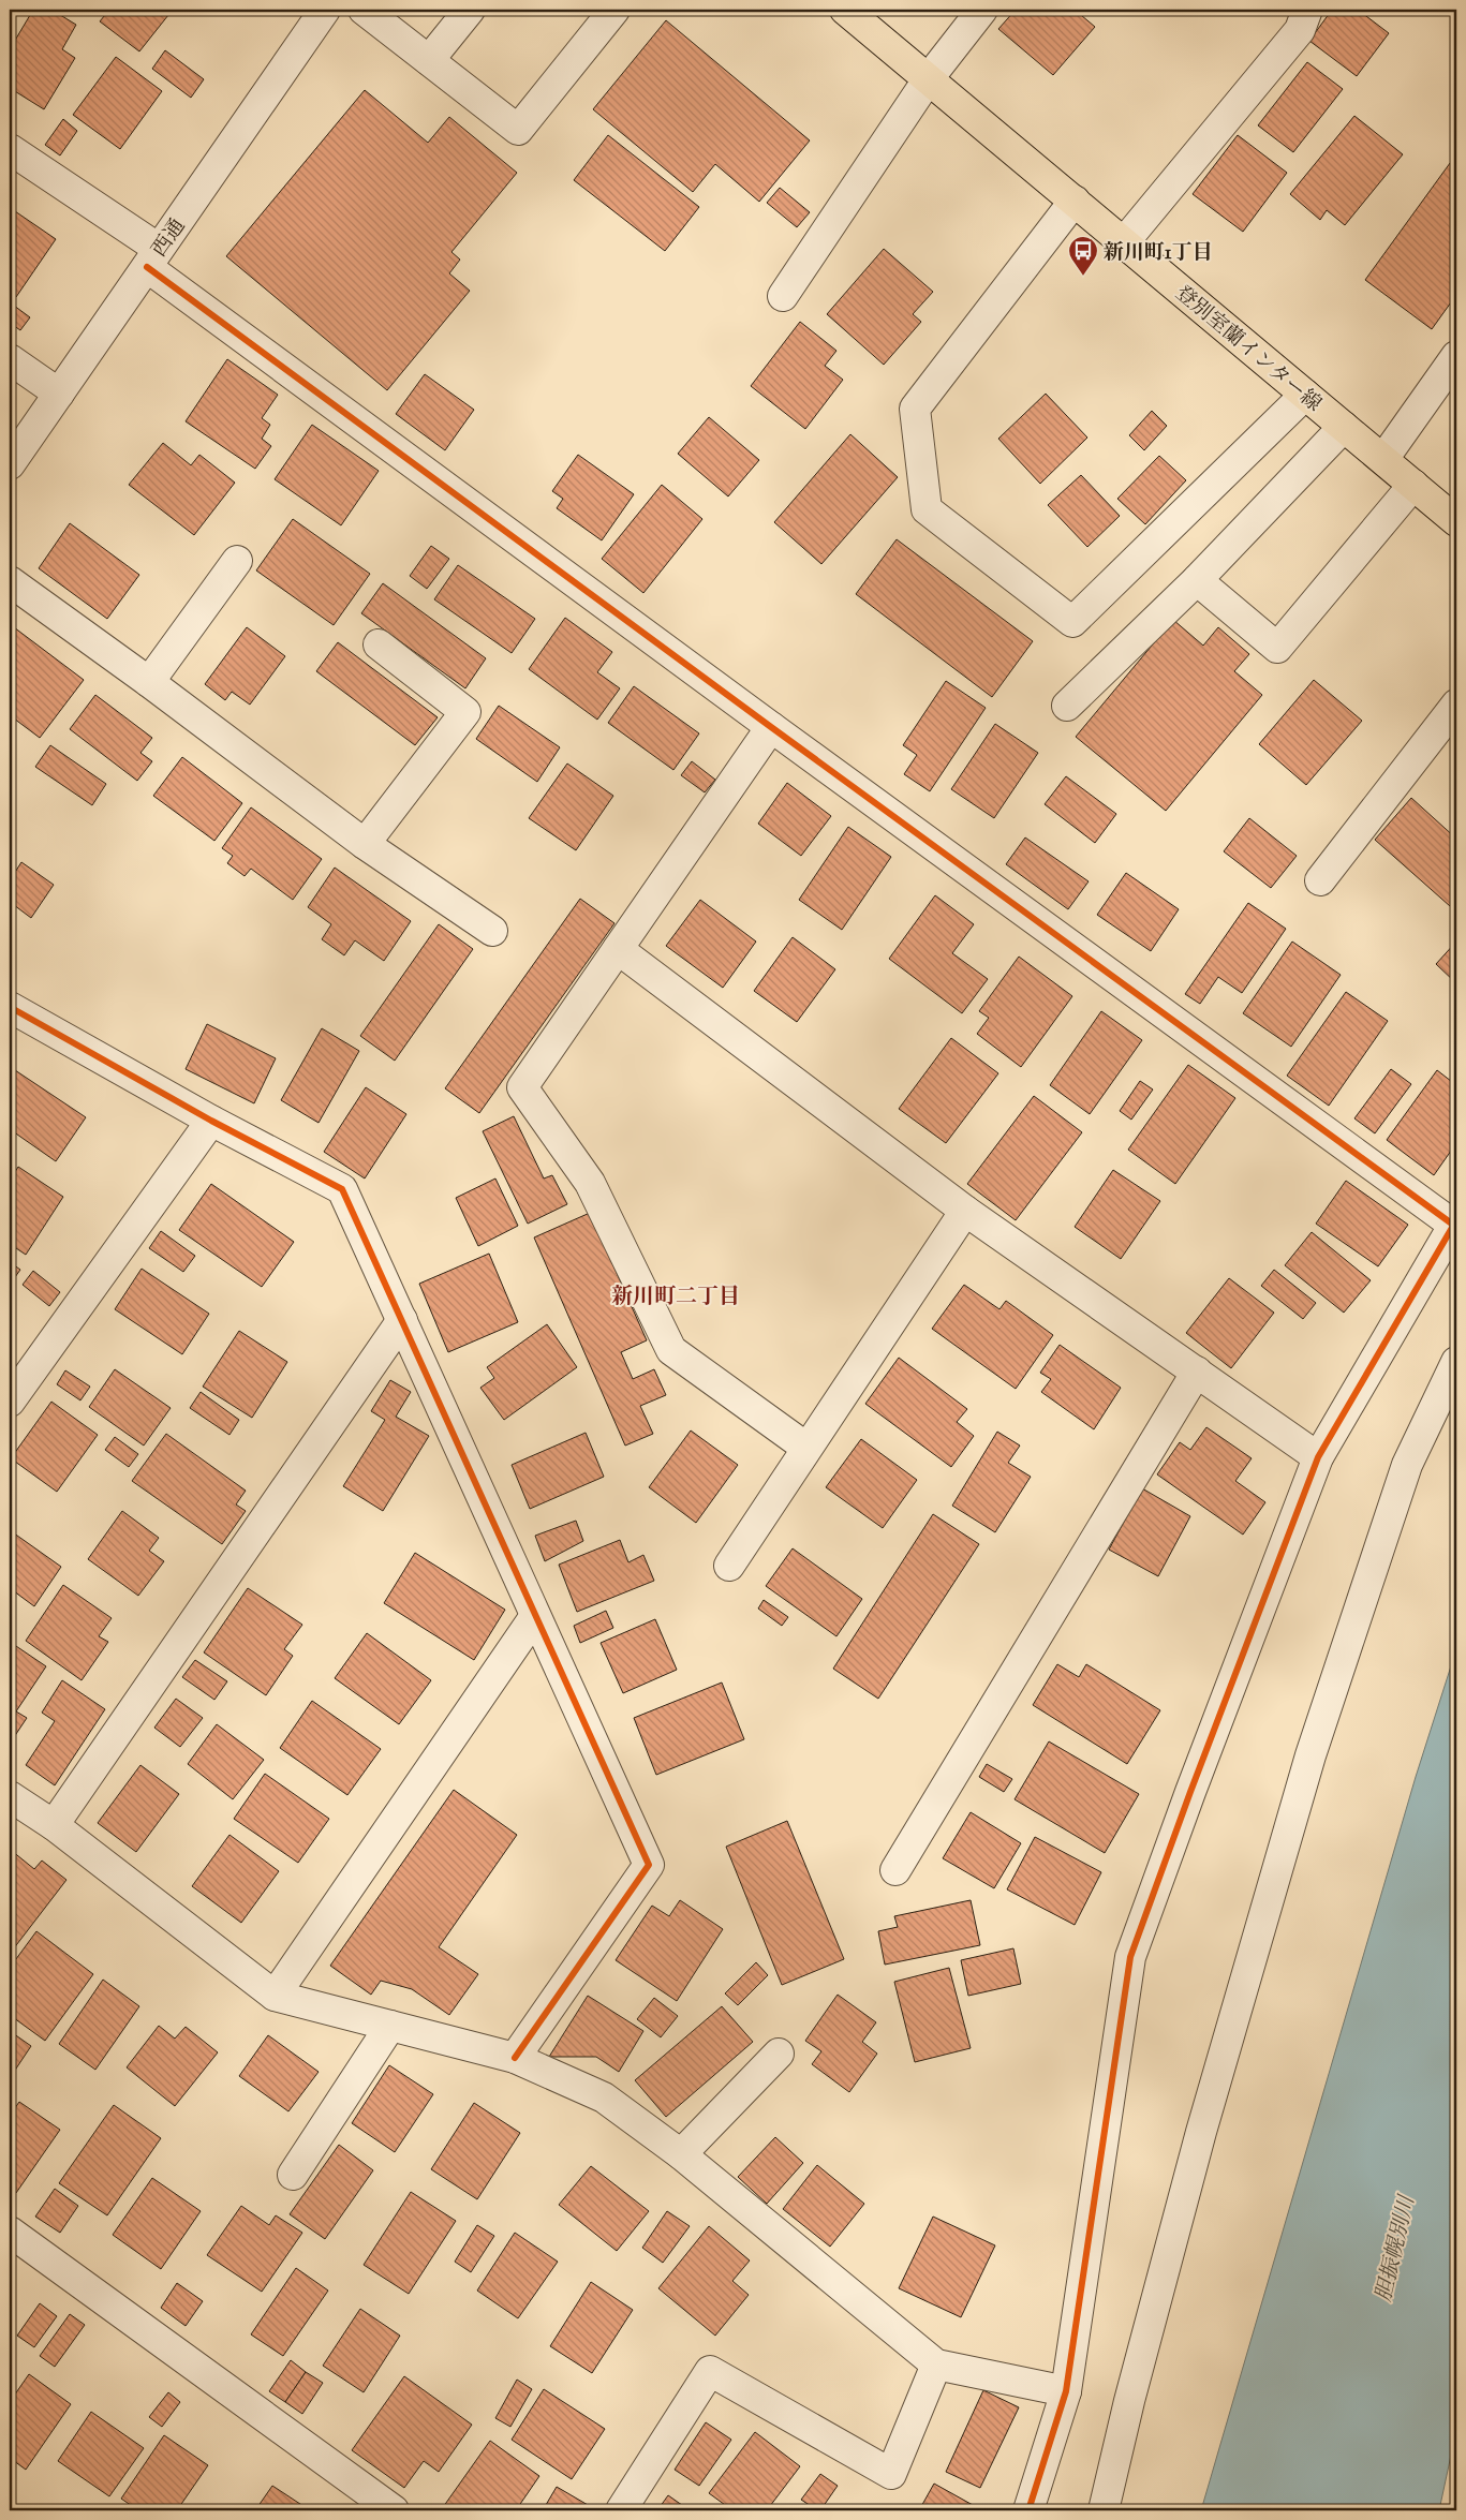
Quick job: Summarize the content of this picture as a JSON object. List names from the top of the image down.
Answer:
{
  "streets": {
    "main road": ["登別室蘭インター線"],
    "street": ["西通"]
  },
  "districts": ["新川町二丁目"],
  "water": ["胆振幌別川"],
  "places": {
    "bus stop": ["新川町1丁目"]
  }
}
